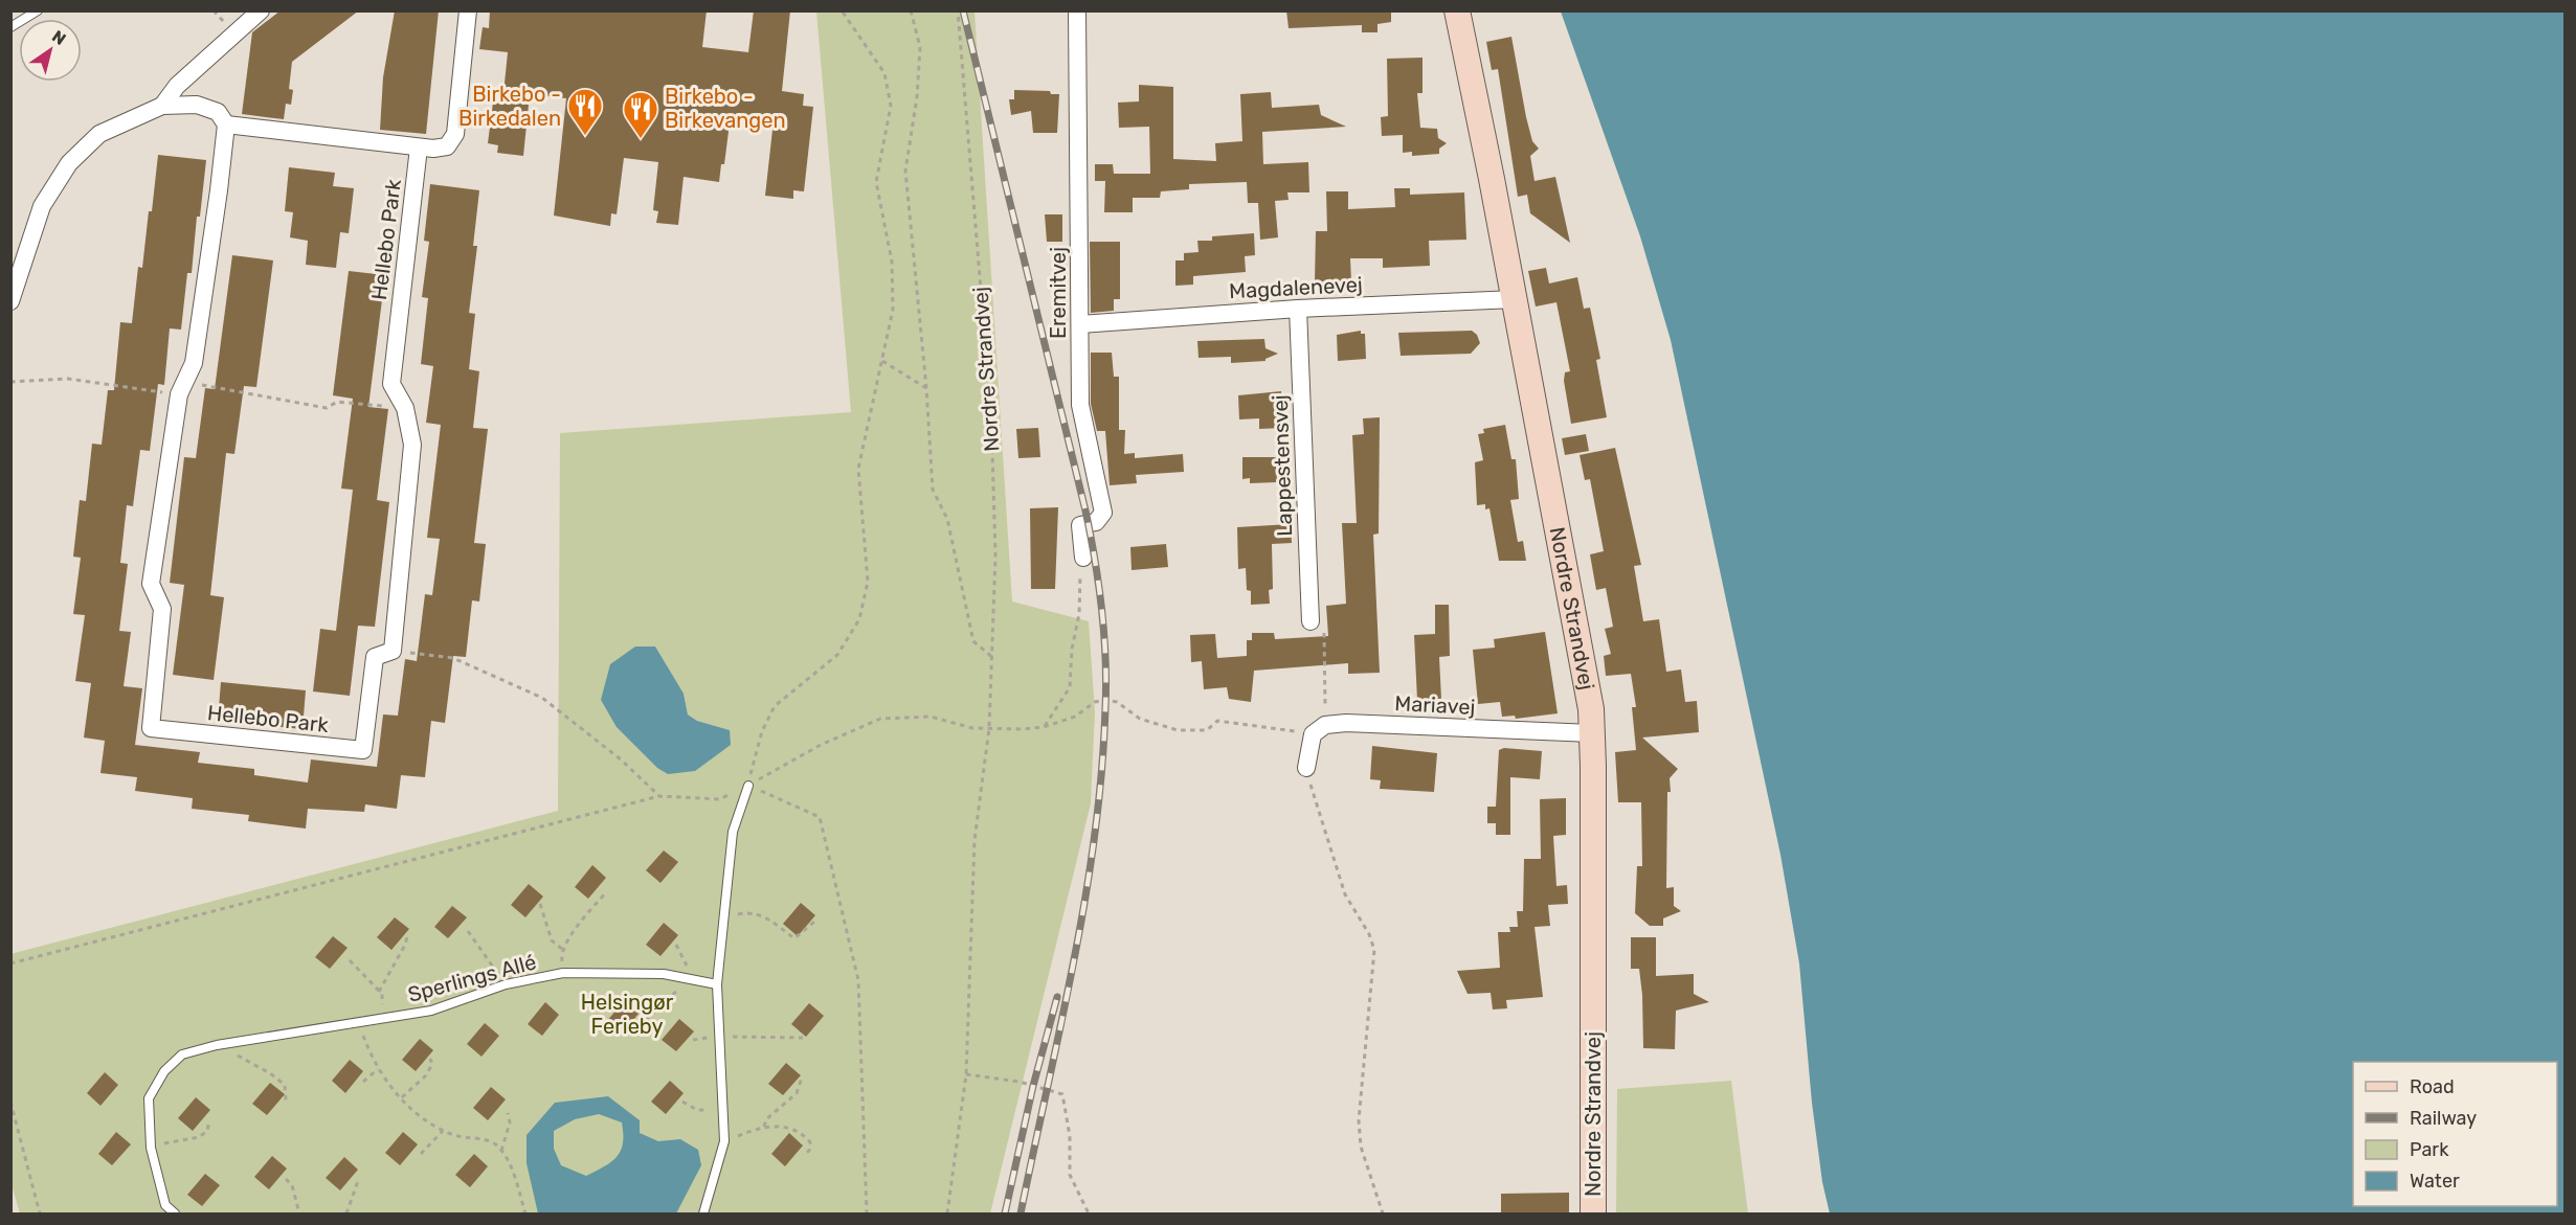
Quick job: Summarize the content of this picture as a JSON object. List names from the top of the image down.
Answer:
{
  "streets": {
    "main road": ["Nordre Strandvej"],
    "street": [
      "Hellebo Park",
      "Magdalenevej",
      "Eremitvej",
      "Lappestensvej",
      "Mariavej"
    ],
    "lane": ["Sperlings Allé"]
  },
  "crossings": [
    ["Magdalenevej", "Eremitvej"],
    ["Magdalenevej", "Nordre Strandvej"],
    ["Magdalenevej", "Lappestensvej"],
    ["Nordre Strandvej", "Mariavej"]
  ],
  "parks": ["Helsingør Ferieby"],
  "places": {
    "restaurant": ["Birkebo - Birkedalen", "Birkebo - Birkevangen"]
  },
  "legend": [
    "Road",
    "Railway",
    "Park",
    "Water"
  ],
  "north": "top right"
}
